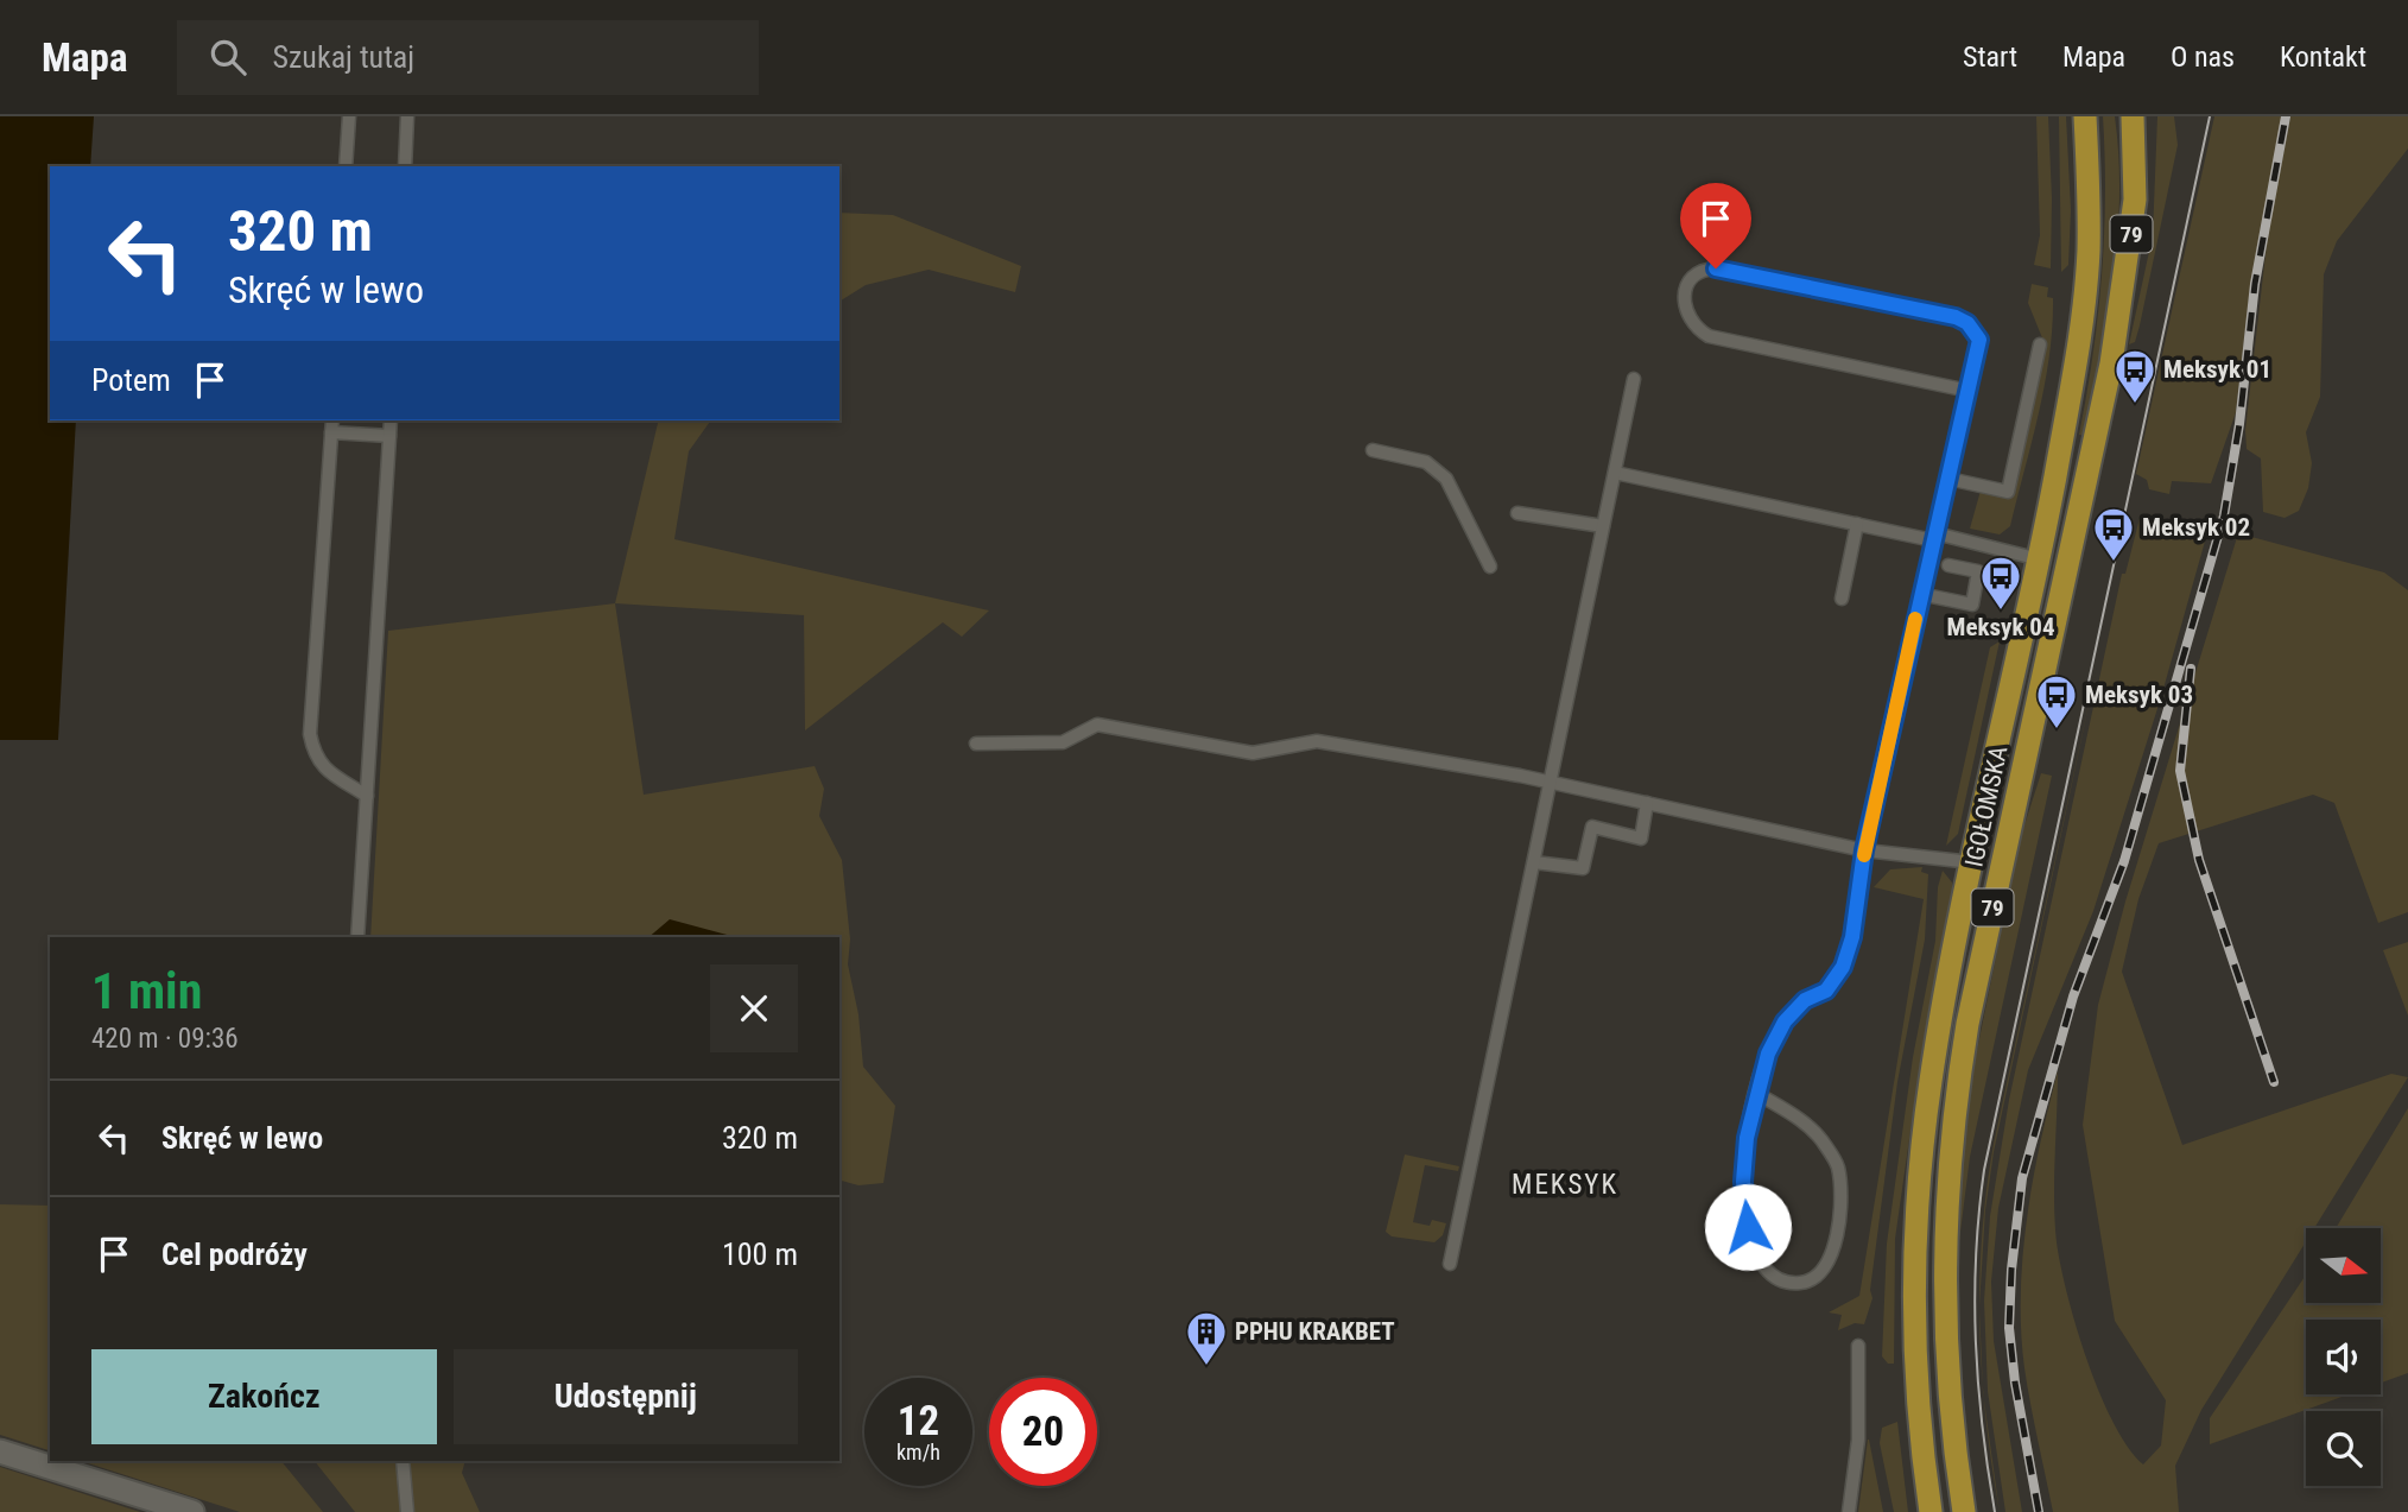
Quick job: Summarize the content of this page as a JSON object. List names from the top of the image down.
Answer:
{
  "streets": {
    "main road": ["79", "IGOŁOMSKA"]
  },
  "districts": ["MEKSYK"],
  "places": {
    "bus stop": [
      "Meksyk 01",
      "Meksyk 02",
      "Meksyk 04",
      "Meksyk 03"
    ],
    "building": ["PPHU KRAKBET"]
  },
  "north": "right",
  "page": {
    "header": "Mapa",
    "search": "Szukaj tutaj",
    "nav": [
      "Start",
      "Mapa",
      "O nas",
      "Kontakt"
    ],
    "turn": ["320 m", "Skręć w lewo"],
    "then": "Potem",
    "heading": ["1 min", "420 m · 09:36"],
    "list": [
      {
        "name": "Skręć w lewo",
        "value": "320 m"
      },
      {
        "name": "Cel podróży",
        "value": "100 m"
      }
    ],
    "buttons": ["Zakończ", "Udostępnij"],
    "speed": "12 km/h",
    "limit": "20"
  }
}
